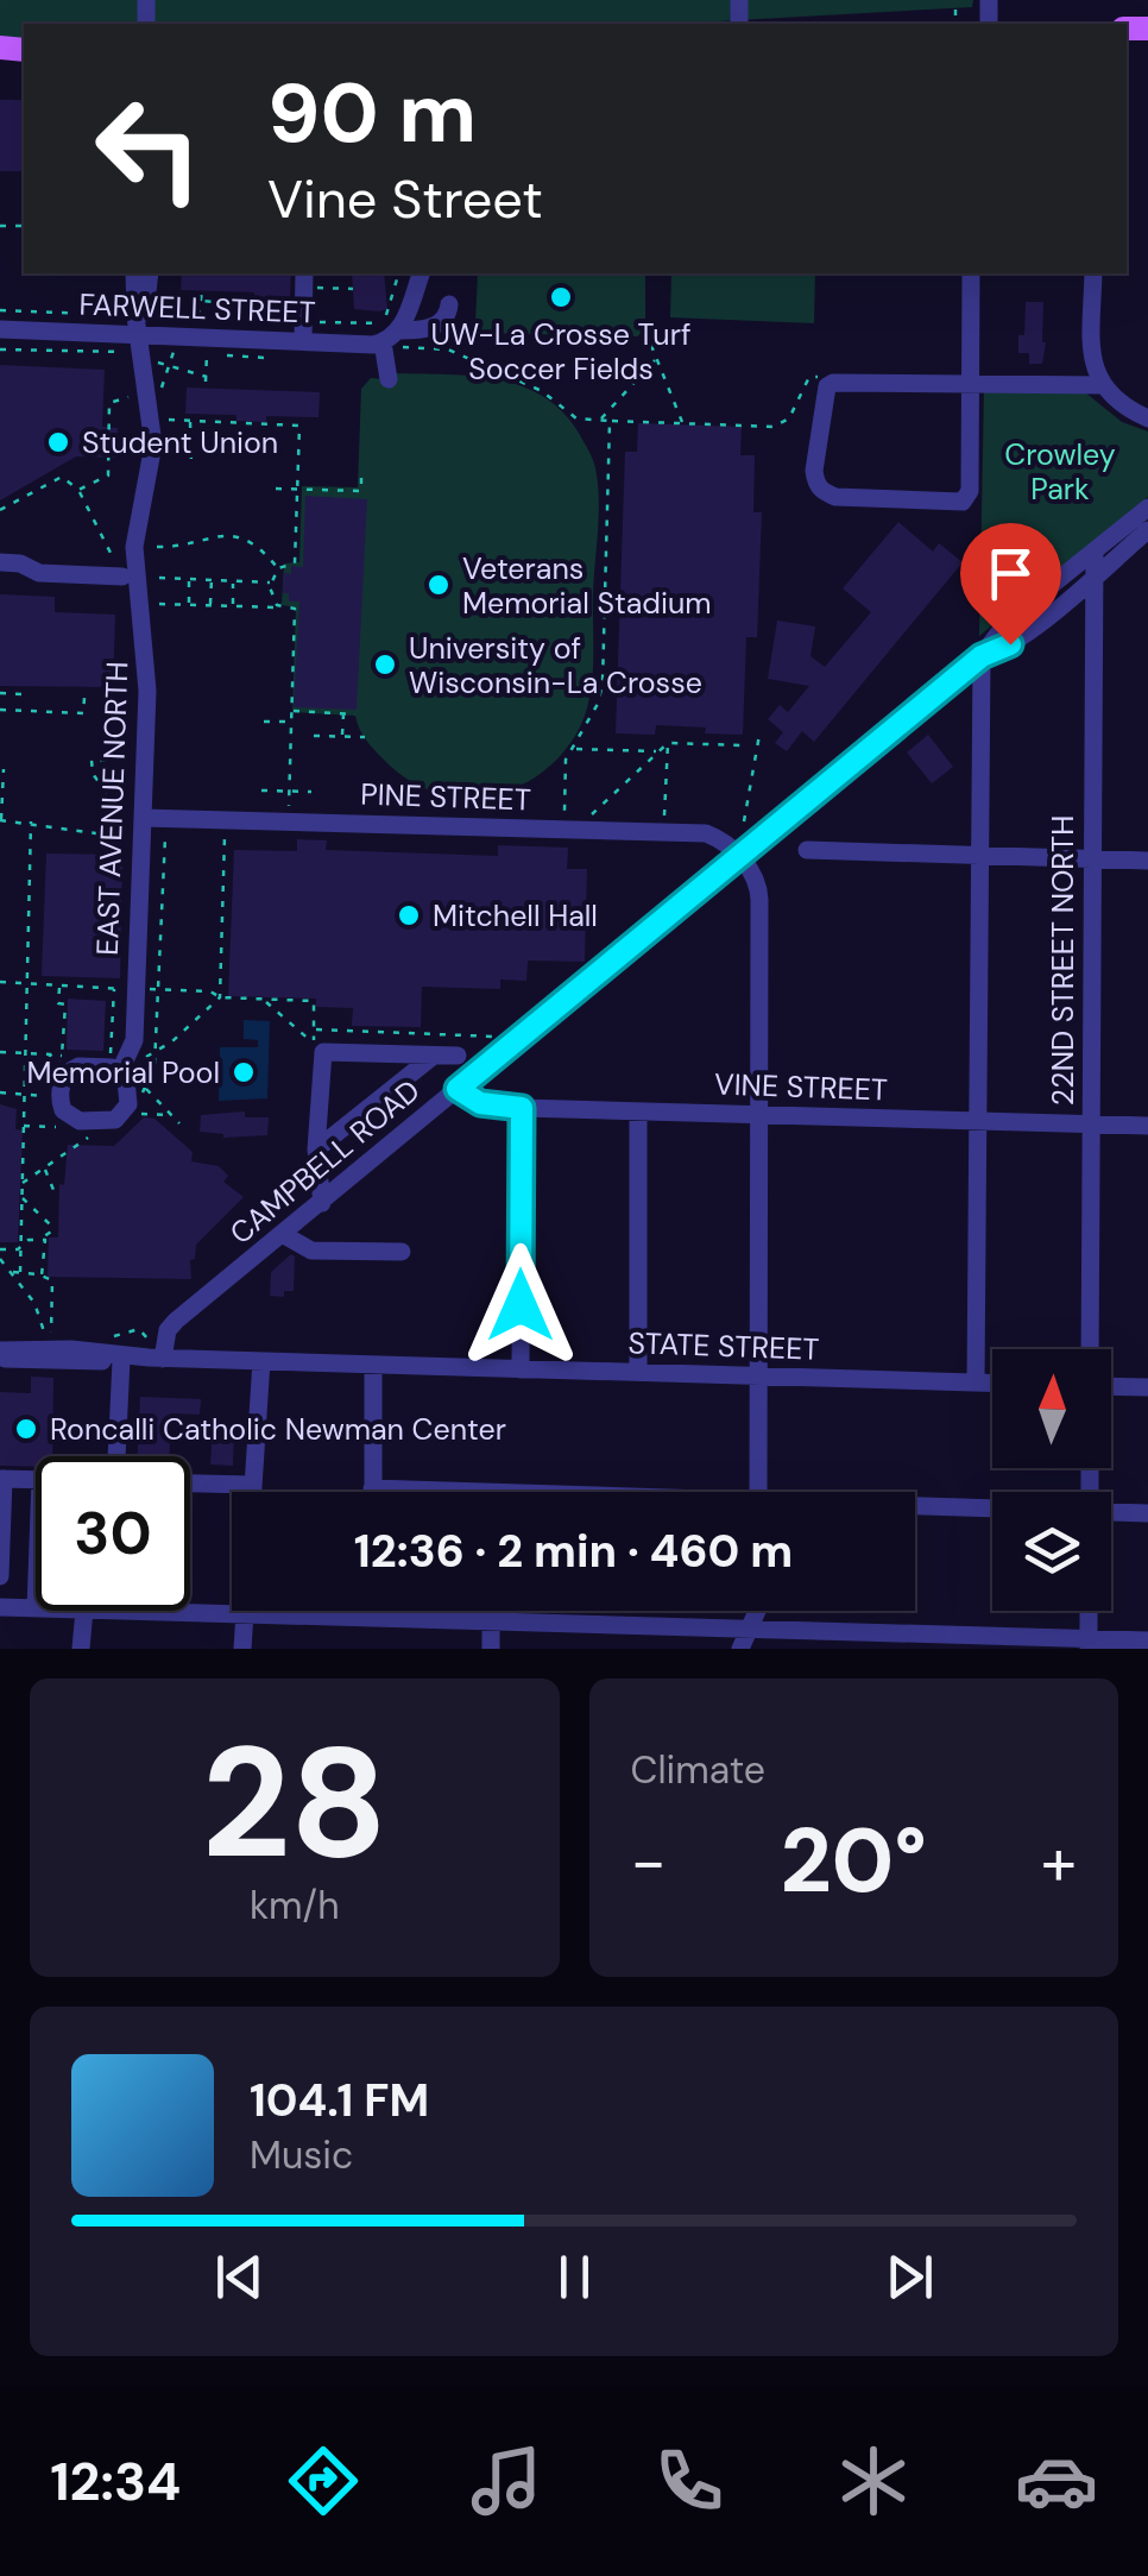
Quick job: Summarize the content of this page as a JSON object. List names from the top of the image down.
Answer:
{
  "streets": {
    "street": [
      "FARWELL STREET",
      "PINE STREET",
      "EAST AVENUE NORTH",
      "22ND STREET NORTH",
      "VINE STREET",
      "CAMPBELL ROAD",
      "STATE STREET"
    ]
  },
  "crossings": [
    ["FARWELL STREET", "EAST AVENUE NORTH"],
    ["PINE STREET", "EAST AVENUE NORTH"],
    ["PINE STREET", "CAMPBELL ROAD"],
    ["22ND STREET NORTH", "VINE STREET"],
    ["22ND STREET NORTH", "CAMPBELL ROAD"],
    ["VINE STREET", "CAMPBELL ROAD"],
    ["CAMPBELL ROAD", "STATE STREET"]
  ],
  "parks": ["Crowley Park"],
  "places": [
    "UW-La Crosse Turf Soccer Fields",
    "Student Union",
    "Veterans Memorial Stadium",
    "University of Wisconsin-La Crosse",
    "Mitchell Hall",
    "Memorial Pool",
    "Roncalli Catholic Newman Center"
  ],
  "north": "top",
  "page": {
    "turn": ["90 m", "Vine Street"],
    "limit": "30",
    "trip": "12:36 · 2 min · 460 m",
    "tile": [
      ["28", "km/h"],
      "Climate"
    ],
    "heat": ["−", "20°", "+"],
    "song": ["104.1 FM", "Music"],
    "tabs": "12:34"
  }
}
